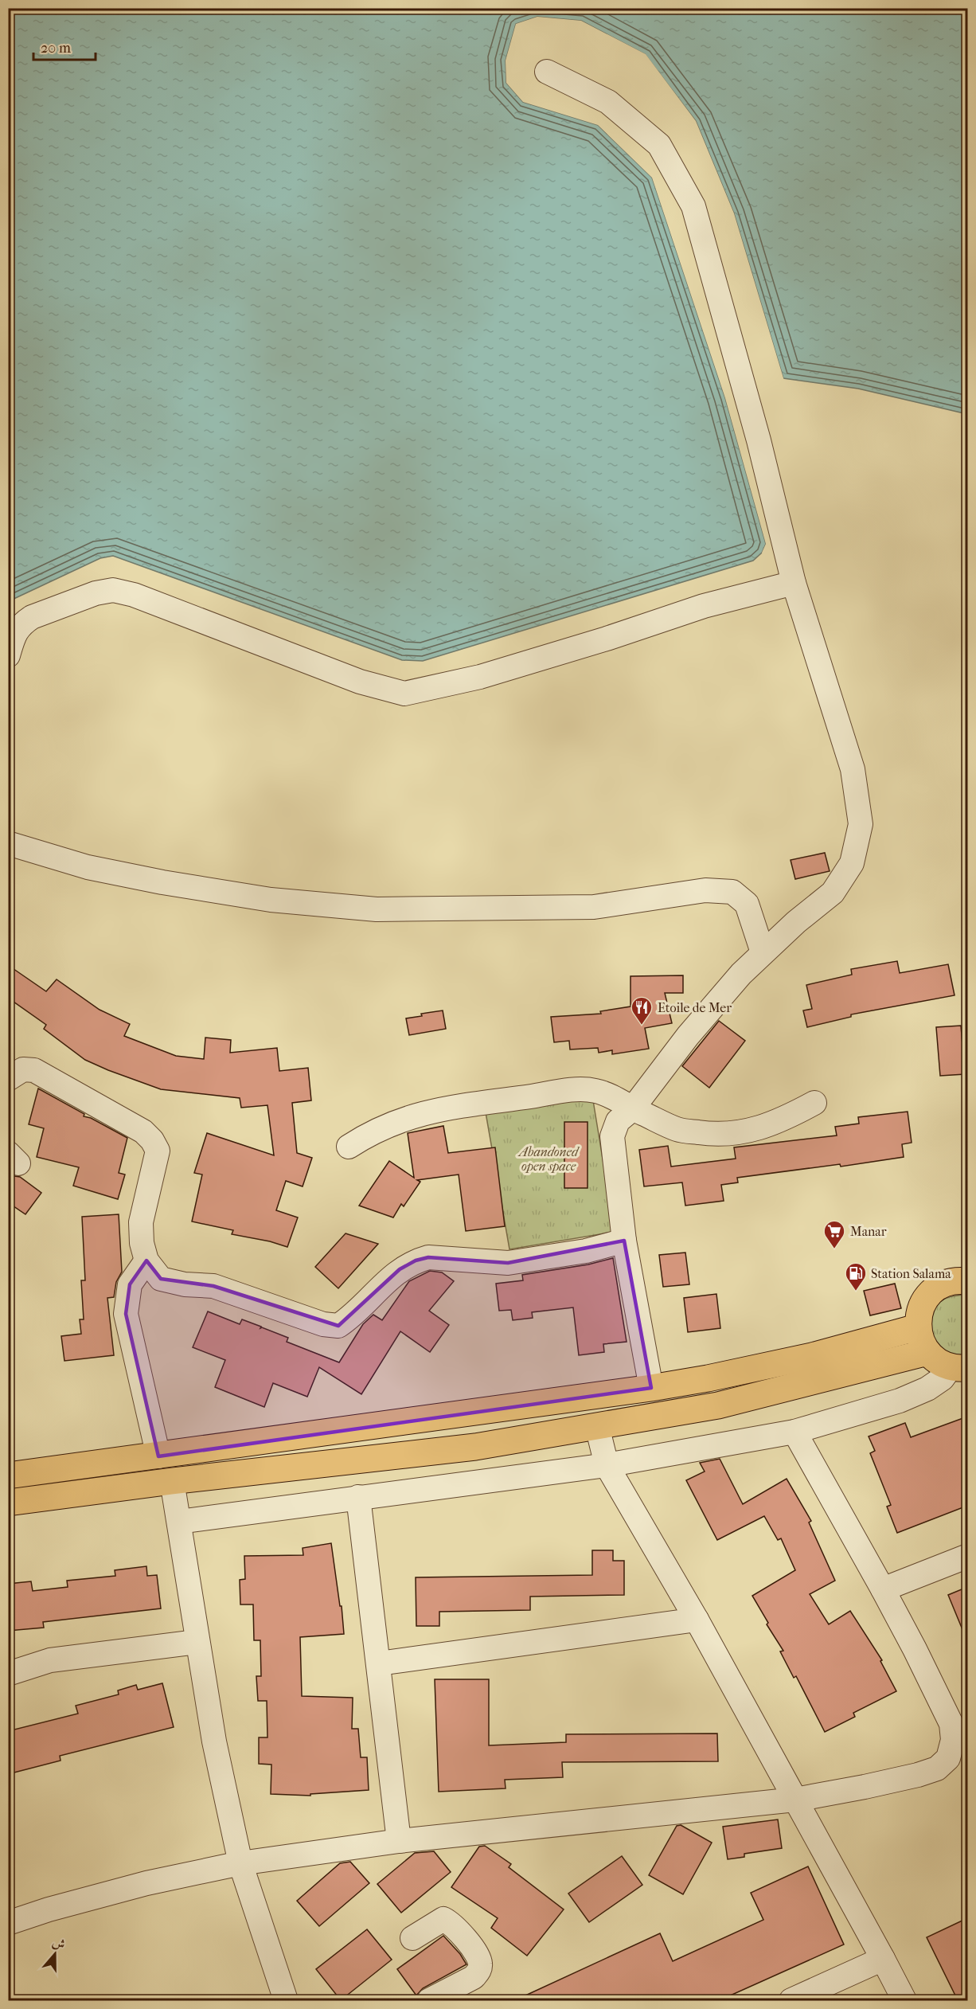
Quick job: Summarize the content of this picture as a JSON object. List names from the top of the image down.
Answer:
{
  "parks": ["Abandoned open space"],
  "places": {
    "restaurant": ["Etoile de Mer"],
    "supermarket": ["Manar"],
    "fuel station": ["Station Salama"]
  },
  "scale_bar": "20 m",
  "north": "top"
}
